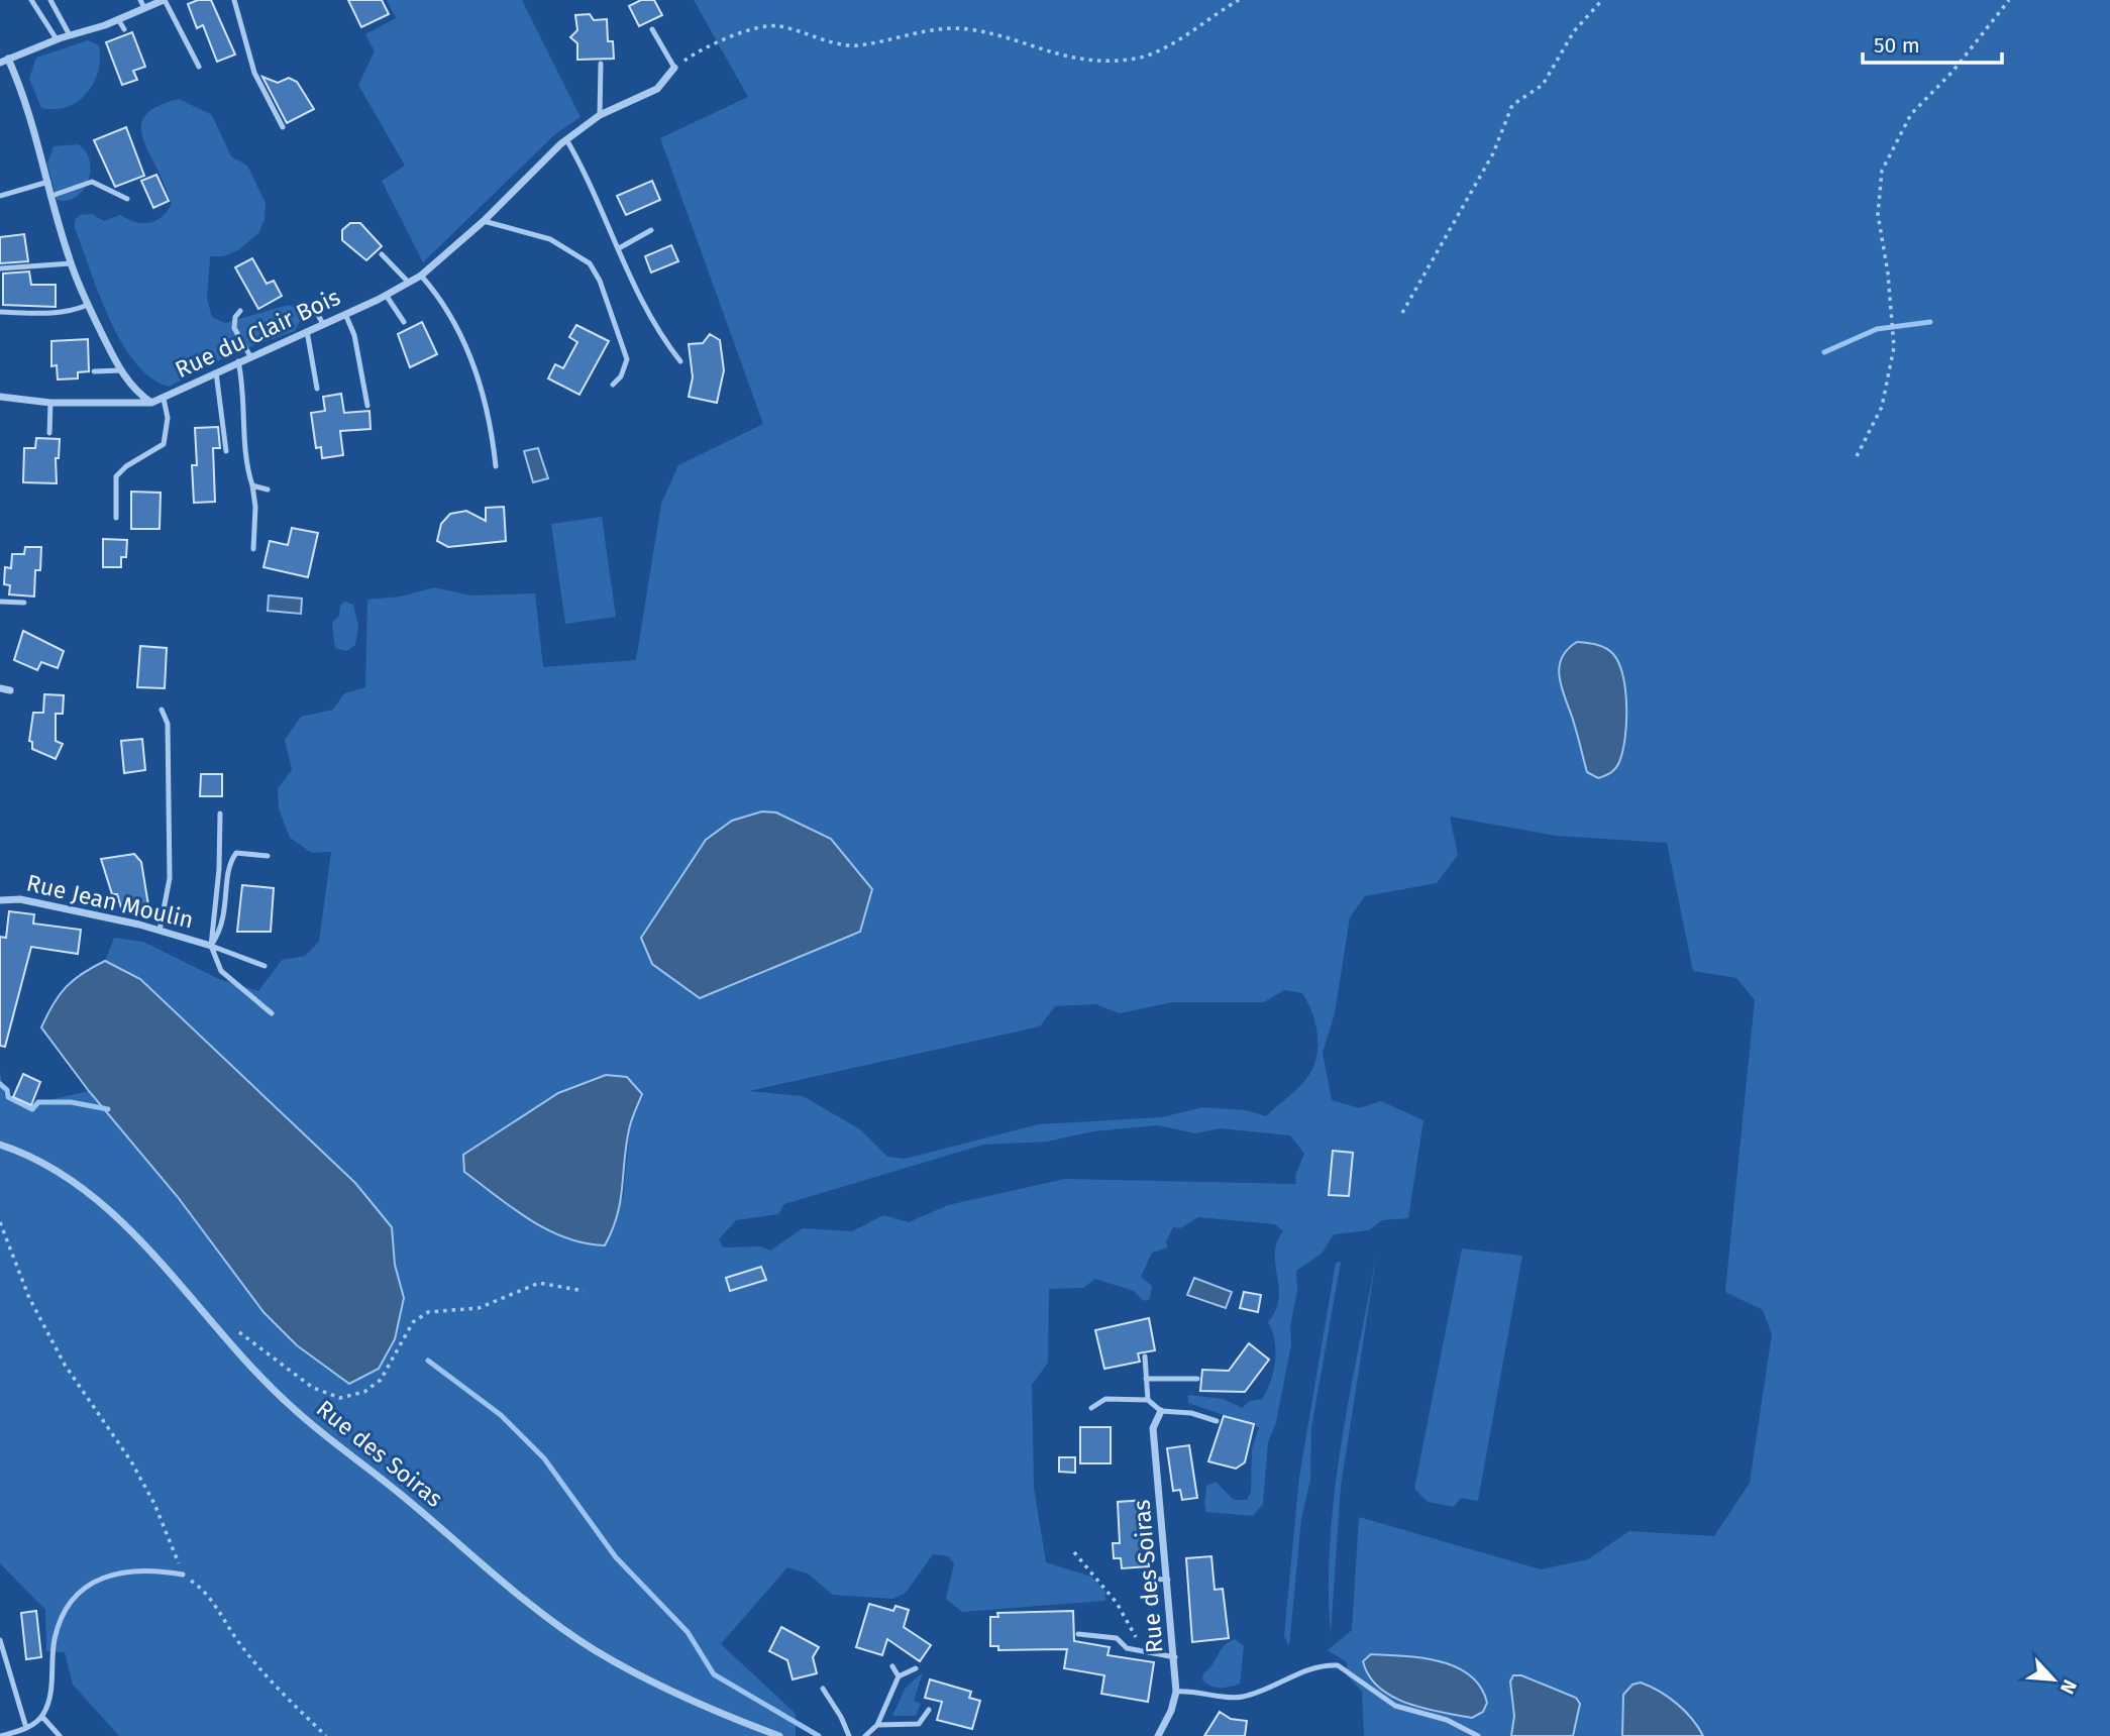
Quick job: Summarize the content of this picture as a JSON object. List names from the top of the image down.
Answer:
{
  "streets": {
    "street": ["Rue du Clair Bois", "Rue Jean Moulin", "Rue des Soiras"]
  },
  "scale_bar": "50 m",
  "north": "bottom right"
}
